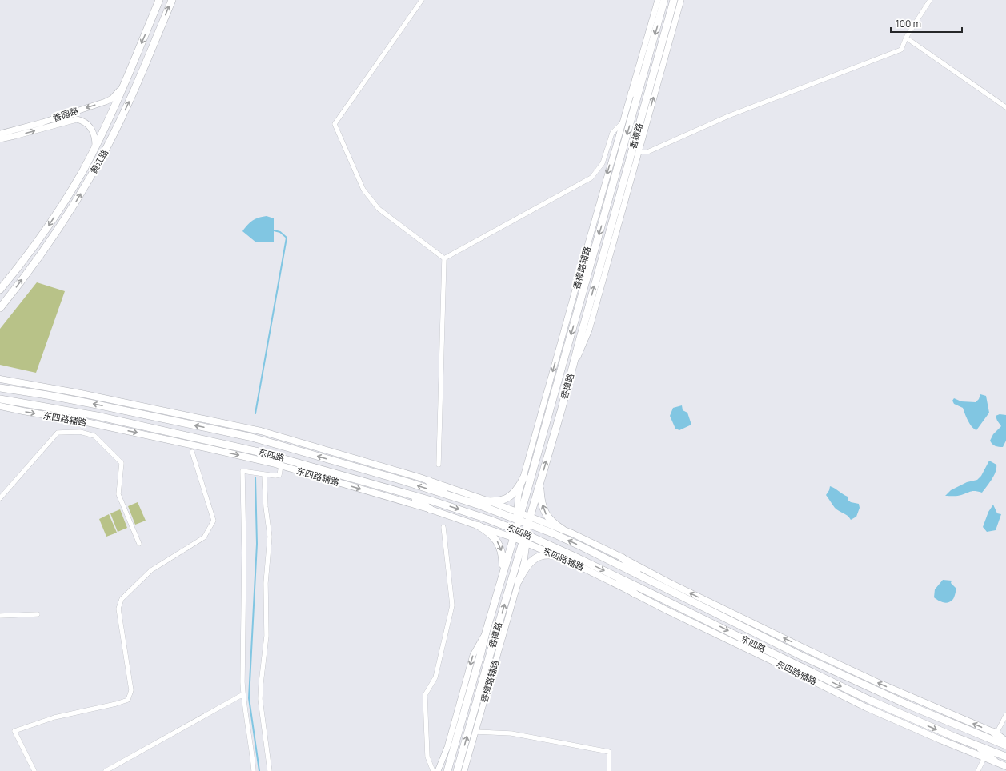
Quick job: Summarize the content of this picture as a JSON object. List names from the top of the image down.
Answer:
{
  "streets": {
    "main road": [
      "香樟路",
      "黄江路",
      "东四路辅路",
      "东四路"
    ],
    "street": ["香园路", "香樟路辅路"]
  },
  "crossings": [
    ["香园路", "黄江路"],
    ["香樟路", "香樟路辅路"],
    ["香樟路", "东四路辅路"],
    ["香樟路", "东四路"],
    ["香樟路辅路", "东四路辅路"],
    ["香樟路辅路", "东四路"]
  ],
  "scale_bar": "100 m"
}
